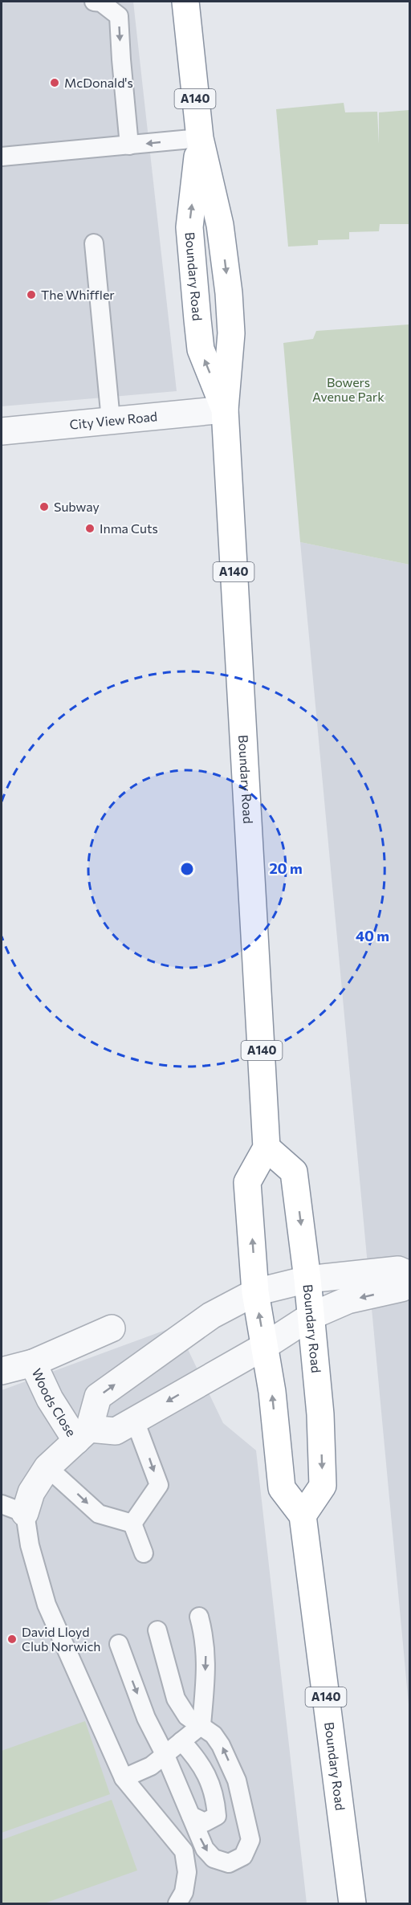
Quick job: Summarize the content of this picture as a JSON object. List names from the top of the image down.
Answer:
{
  "streets": {
    "highway": ["A140", "Boundary Road"],
    "street": ["City View Road", "Woods Close"]
  },
  "crossings": [
    ["Boundary Road", "City View Road"]
  ],
  "parks": ["Bowers Avenue Park"],
  "places": [
    "McDonald's",
    "The Whiffler",
    "Subway",
    "Inma Cuts",
    "David Lloyd Club Norwich"
  ],
  "rings": ["20 m", "40 m"]
}
